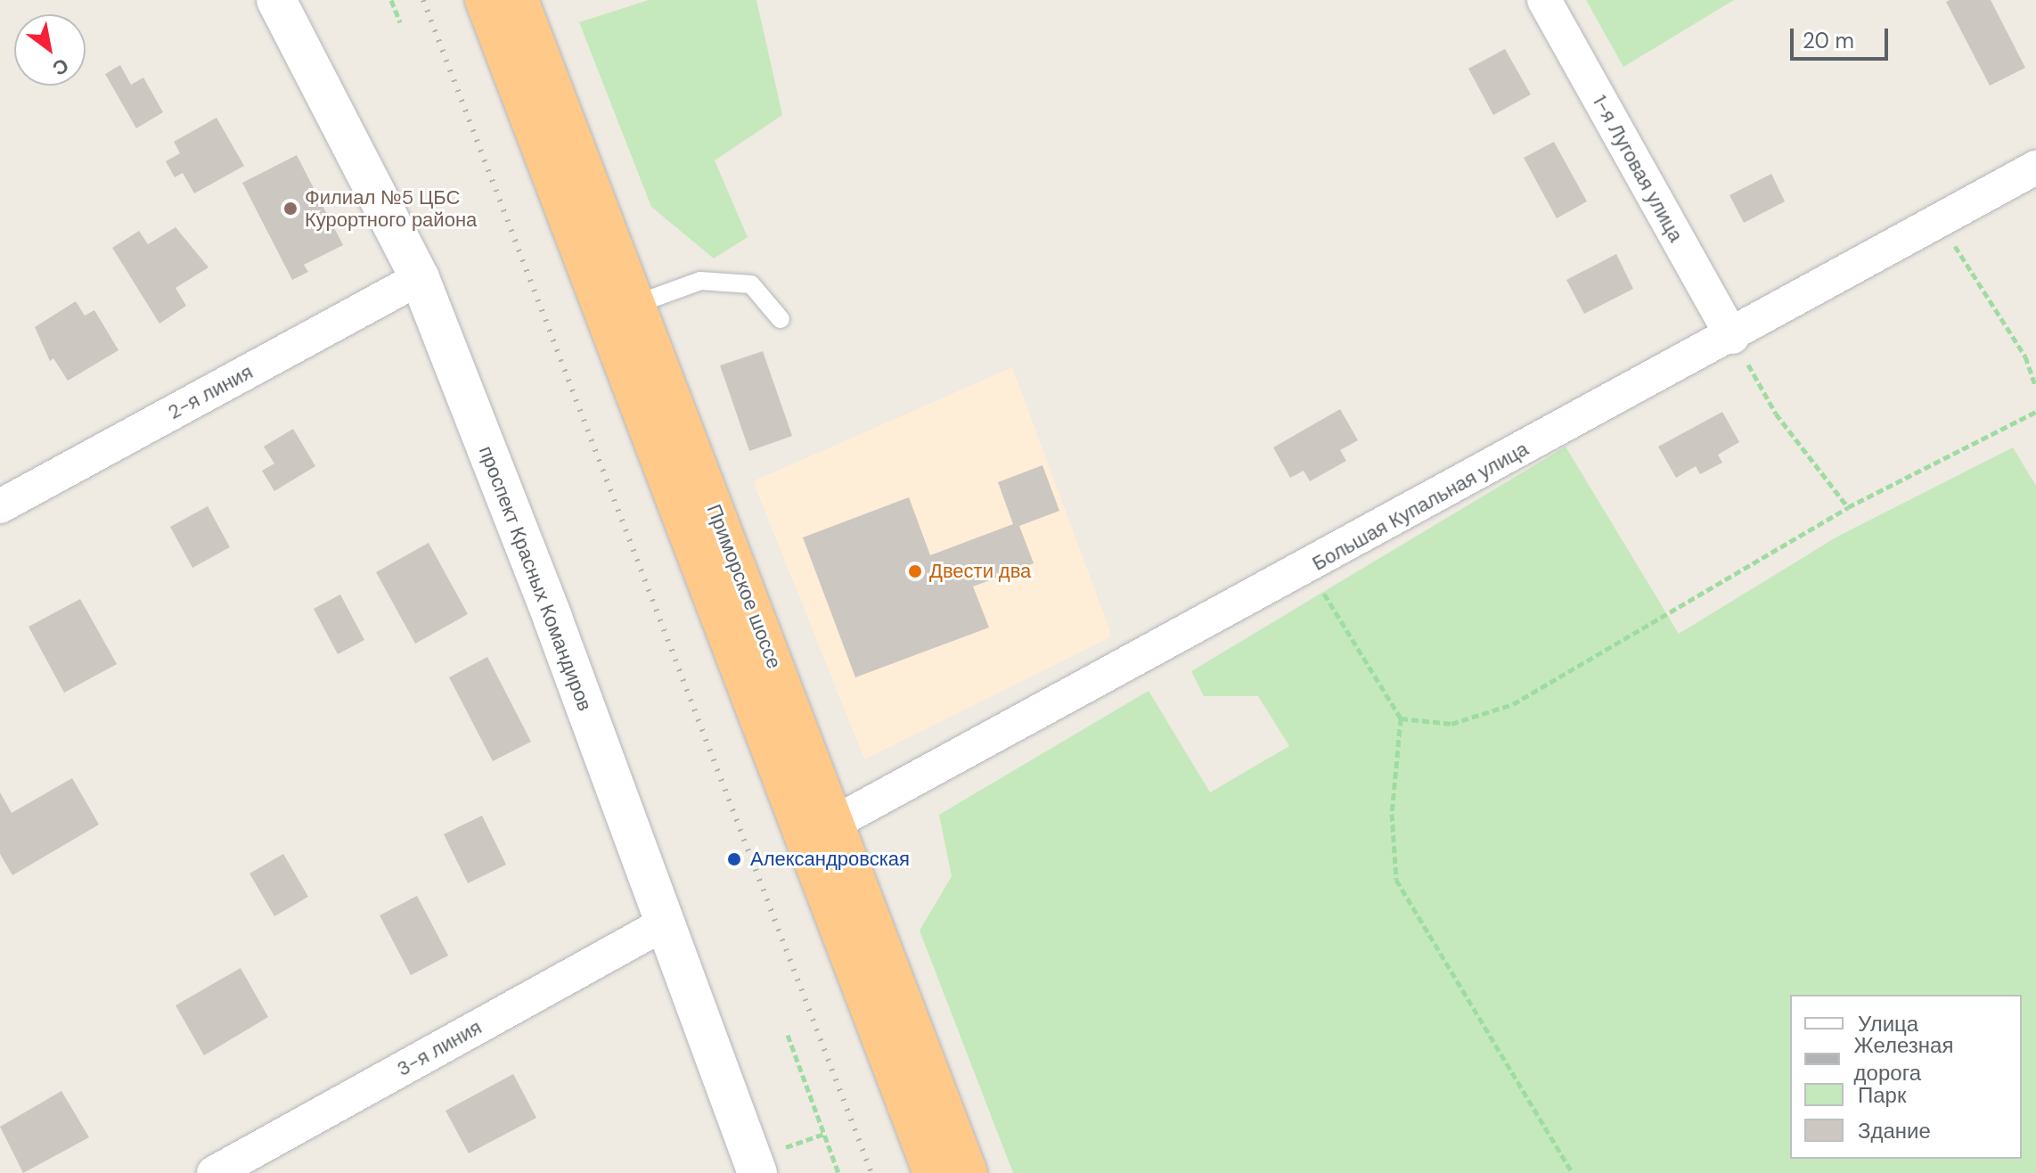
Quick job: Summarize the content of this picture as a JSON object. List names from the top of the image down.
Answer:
{
  "streets": {
    "highway": ["Приморское шоссе"],
    "street": [
      "1-я Луговая улица",
      "2-я линия",
      "Большая Купальная улица",
      "проспект Красных Командиров",
      "3-я линия"
    ]
  },
  "crossings": [
    ["1-я Луговая улица", "Большая Купальная улица"],
    ["2-я линия", "проспект Красных Командиров"],
    ["Большая Купальная улица", "Приморское шоссе"],
    ["проспект Красных Командиров", "3-я линия"]
  ],
  "places": ["Филиал №5 ЦБС Курортного района", "Двести два", "Александровская"],
  "legend": [
    "Улица",
    "Железная дорога",
    "Парк",
    "Здание"
  ],
  "scale_bar": "20 m",
  "north": "bottom right"
}
